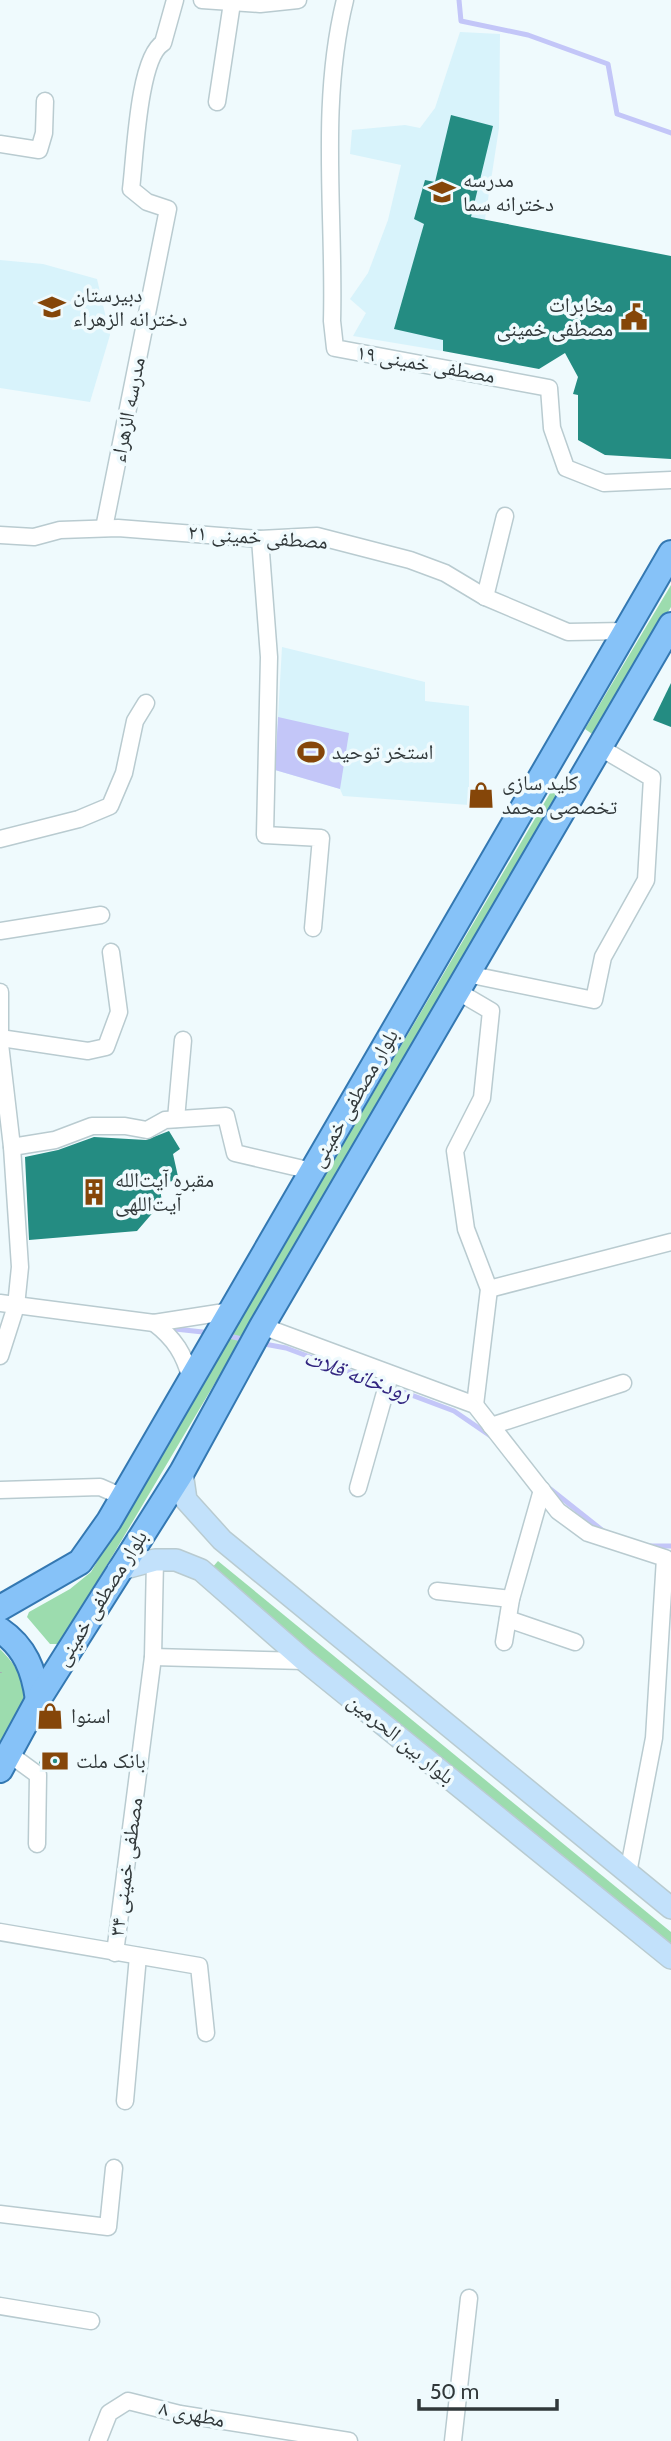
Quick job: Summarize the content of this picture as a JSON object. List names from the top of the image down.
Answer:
{
  "streets": {
    "main road": ["بلوار مصطفی خمینی", "بلوار بین الحرمین"],
    "street": [
      "مصطفی خمینی ۱۹",
      "مدرسه الزهراء",
      "مصطفی خمینی ۲۱",
      "مصطفی خمینی ۳۴",
      "مطهری ۸"
    ]
  },
  "crossings": [
    ["مدرسه الزهراء", "مصطفی خمینی ۲۱"],
    ["مصطفی خمینی ۲۱", "بلوار مصطفی خمینی"],
    ["بلوار مصطفی خمینی", "بلوار بین الحرمین"],
    ["بلوار بین الحرمین", "مصطفی خمینی ۳۴"]
  ],
  "water": ["رودخانه قلات"],
  "places": {
    "school or university": ["مدرسه دخترانه سما", "دبیرستان دخترانه الزهراء"],
    "public building": ["مخابرات مصطفی خمینی"],
    "sports": ["استخر توحید"],
    "shop": ["کلید سازی تخصصی محمد", "اسنوا"],
    "building": ["مقبره آیت‌الله آیت‌اللهی"],
    "bank": ["بانک ملت"]
  },
  "scale_bar": "50 m"
}
